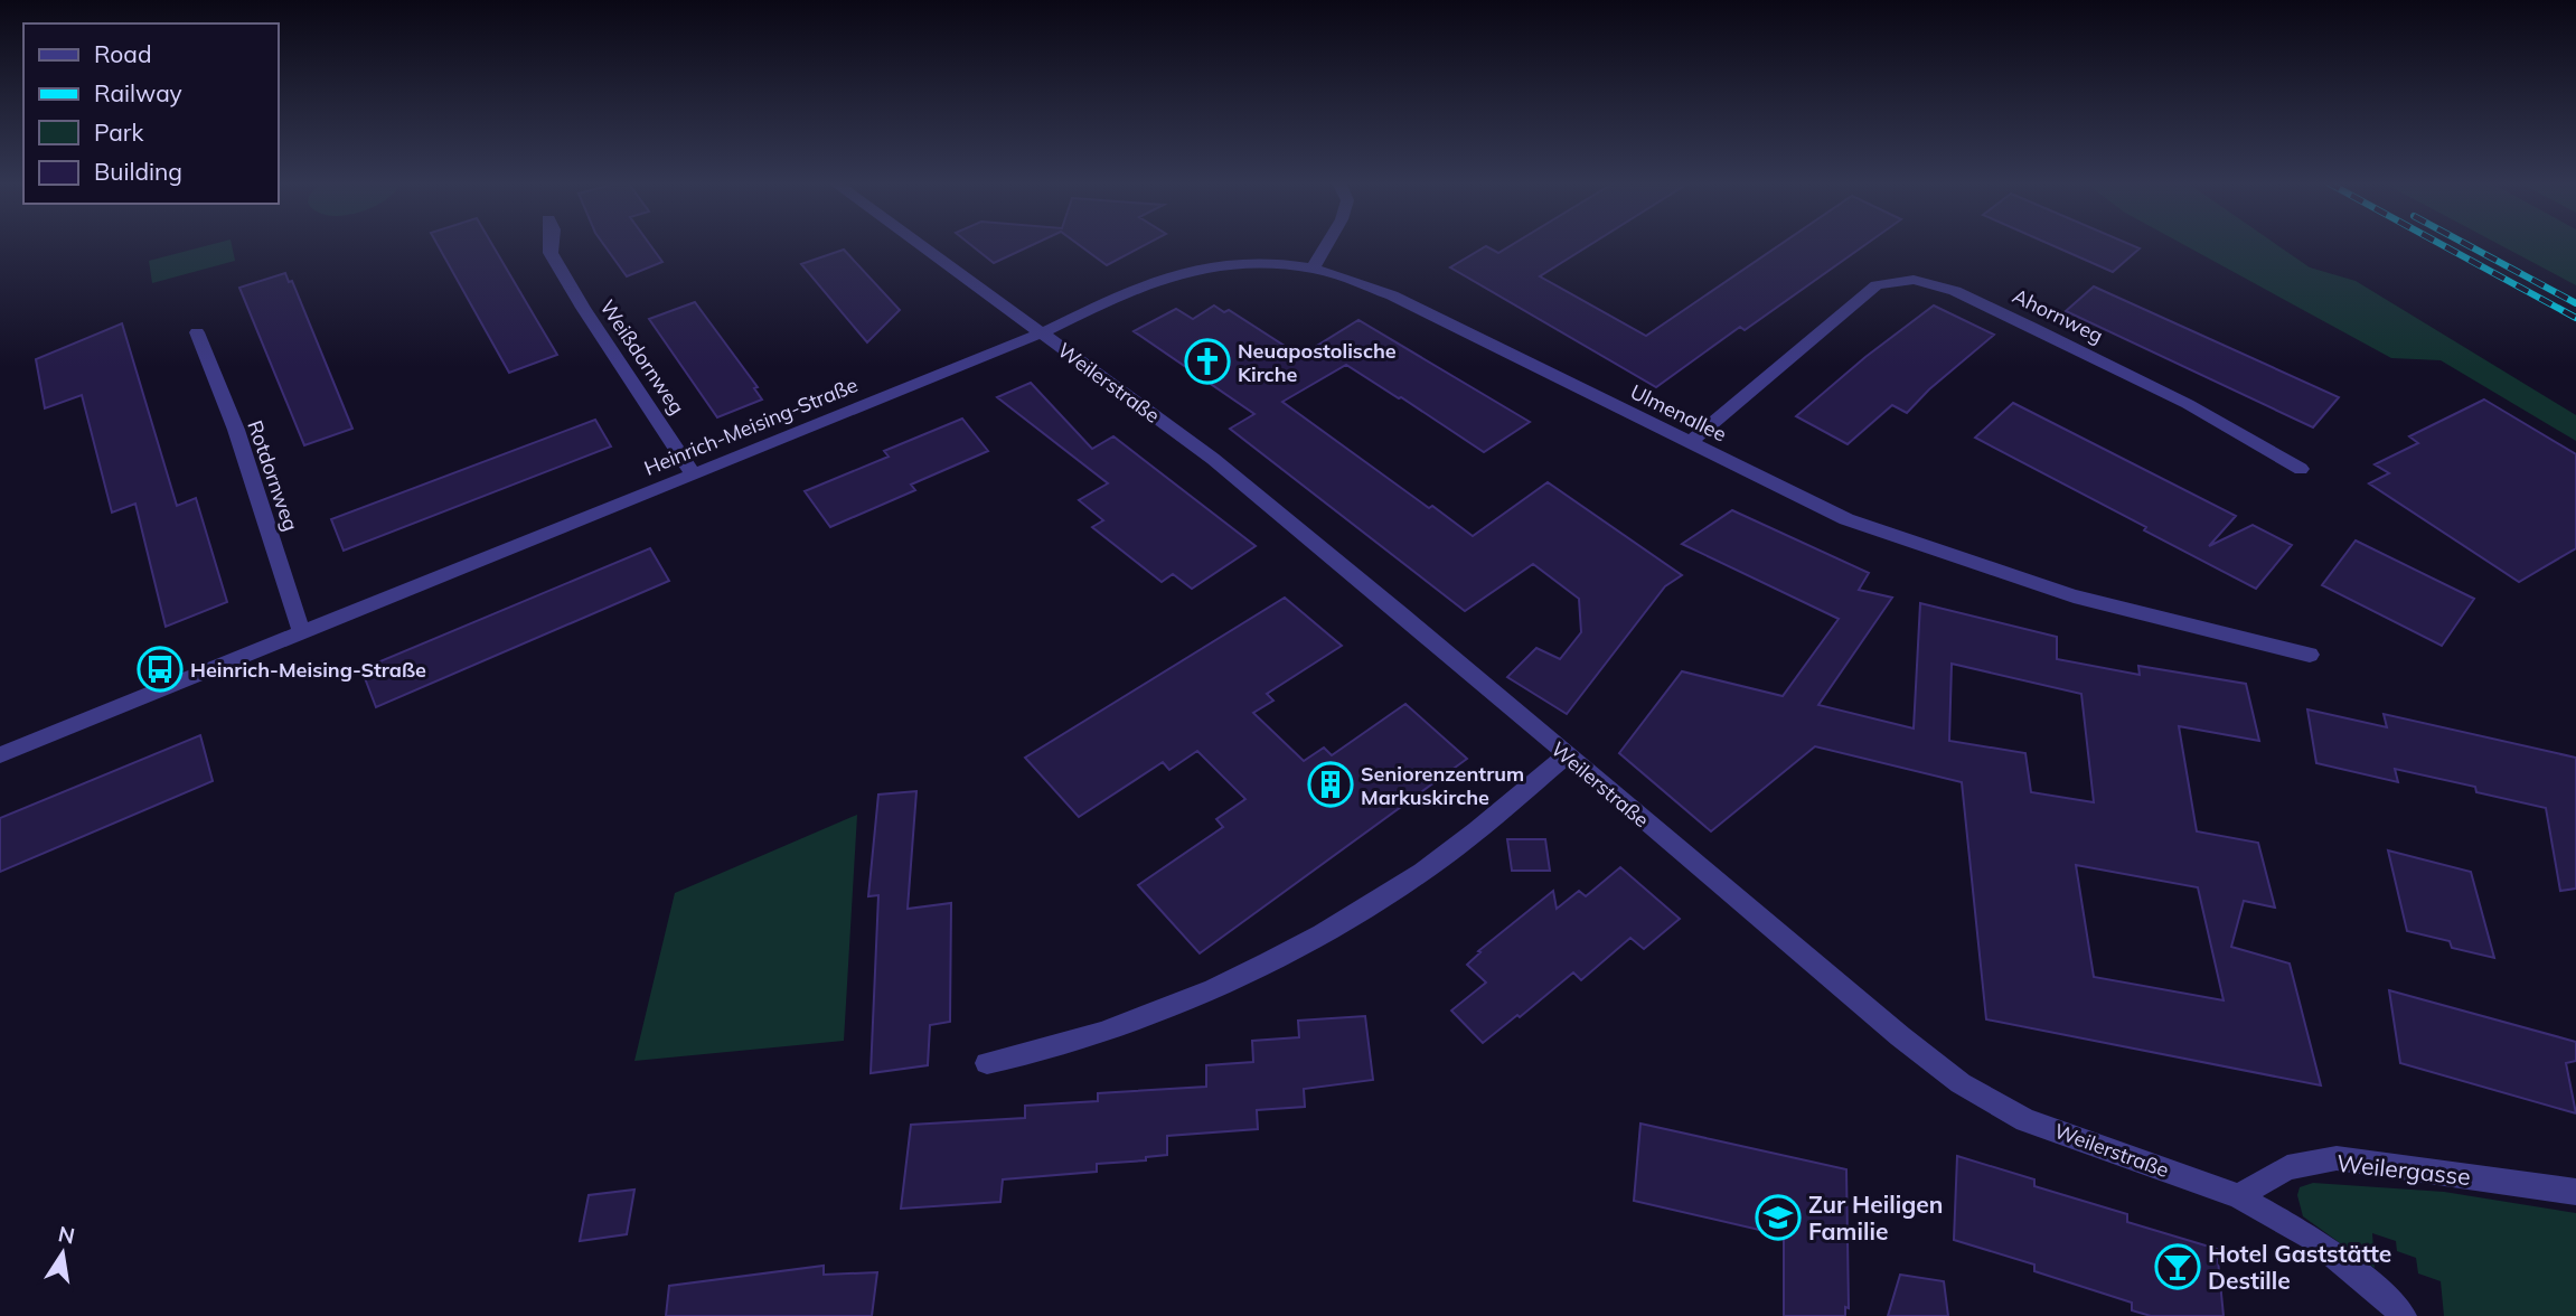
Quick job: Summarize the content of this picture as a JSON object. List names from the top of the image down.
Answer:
{
  "streets": {
    "street": [
      "Ahornweg",
      "Weißdornweg",
      "Weilerstraße",
      "Ulmenallee",
      "Heinrich-Meising-Straße",
      "Rotdornweg",
      "Weilergasse"
    ]
  },
  "crossings": [
    ["Ahornweg", "Ulmenallee"],
    ["Weißdornweg", "Heinrich-Meising-Straße"],
    ["Weilerstraße", "Ulmenallee"],
    ["Weilerstraße", "Heinrich-Meising-Straße"],
    ["Weilerstraße", "Weilergasse"],
    ["Ulmenallee", "Heinrich-Meising-Straße"],
    ["Heinrich-Meising-Straße", "Rotdornweg"]
  ],
  "places": {
    "church": ["Neuapostolische Kirche"],
    "bus stop": ["Heinrich-Meising-Straße"],
    "building": ["Seniorenzentrum Markuskirche"],
    "school or university": ["Zur Heiligen Familie"],
    "bar": ["Hotel Gaststätte Destille"]
  },
  "legend": [
    "Road",
    "Railway",
    "Park",
    "Building"
  ],
  "north": "top"
}
